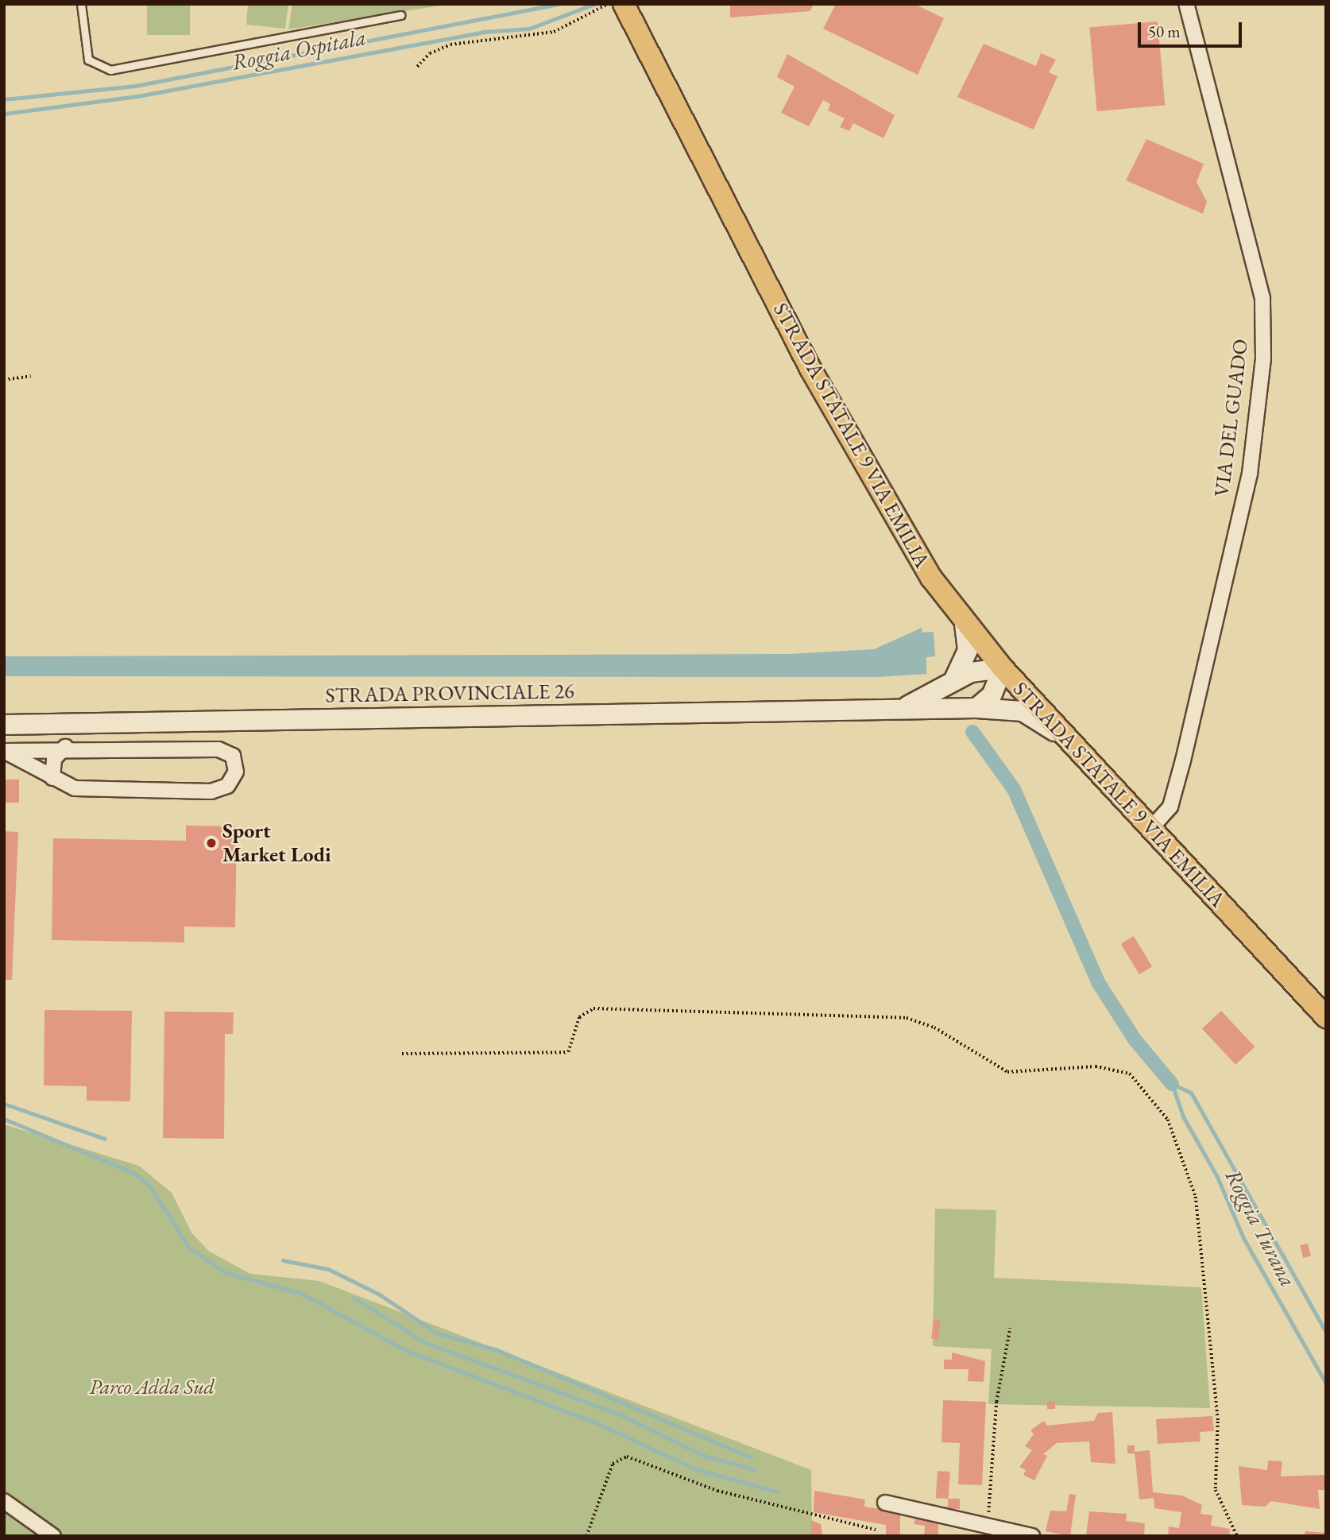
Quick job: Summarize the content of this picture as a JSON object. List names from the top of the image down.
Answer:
{
  "streets": {
    "main road": ["STRADA STATALE 9 VIA EMILIA", "STRADA PROVINCIALE 26"],
    "street": ["VIA DEL GUADO"]
  },
  "crossings": [
    ["VIA DEL GUADO", "STRADA STATALE 9 VIA EMILIA"],
    ["STRADA STATALE 9 VIA EMILIA", "STRADA PROVINCIALE 26"]
  ],
  "water": ["Roggia Ospitala", "Roggia Turana"],
  "parks": ["Parco Adda Sud"],
  "places": ["Sport Market Lodi"],
  "scale_bar": "50 m"
}
